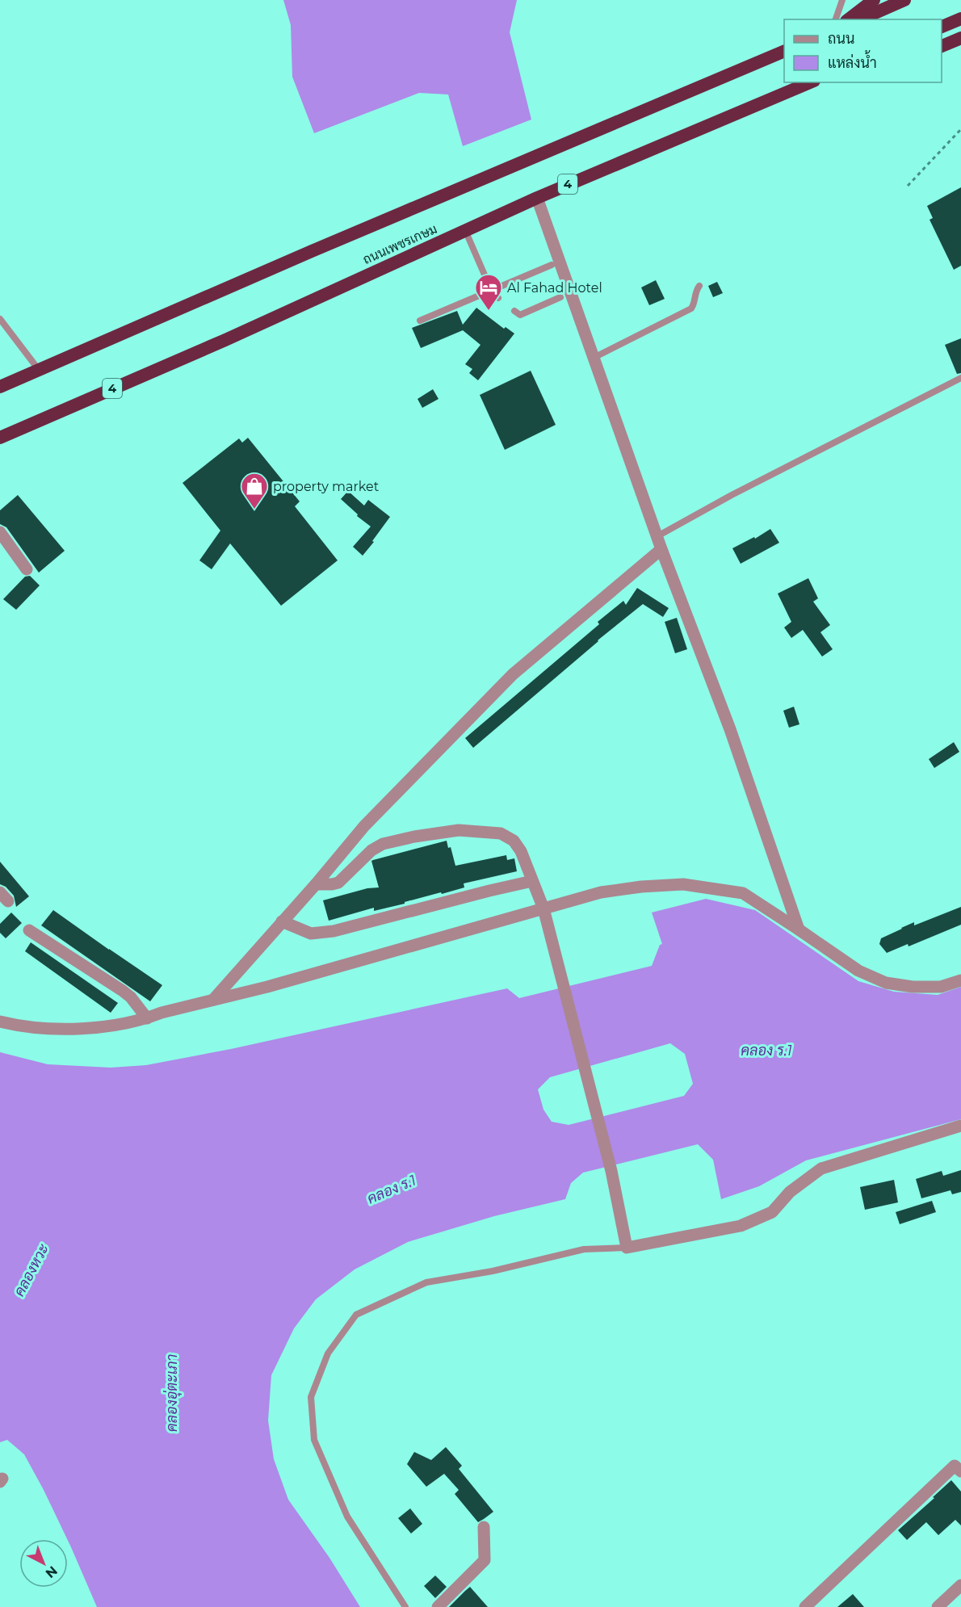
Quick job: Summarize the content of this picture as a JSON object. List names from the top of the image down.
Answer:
{
  "streets": {
    "highway": ["4", "ถนนเพชรเกษม"]
  },
  "water": ["คลอง ร.1", "คลองหวะ", "คลองอุ่ตะเภา"],
  "places": {
    "hotel": ["Al Fahad Hotel"],
    "shop": ["property market"]
  },
  "legend": ["ถนน", "แหล่งน้ำ"],
  "north": "bottom right"
}
